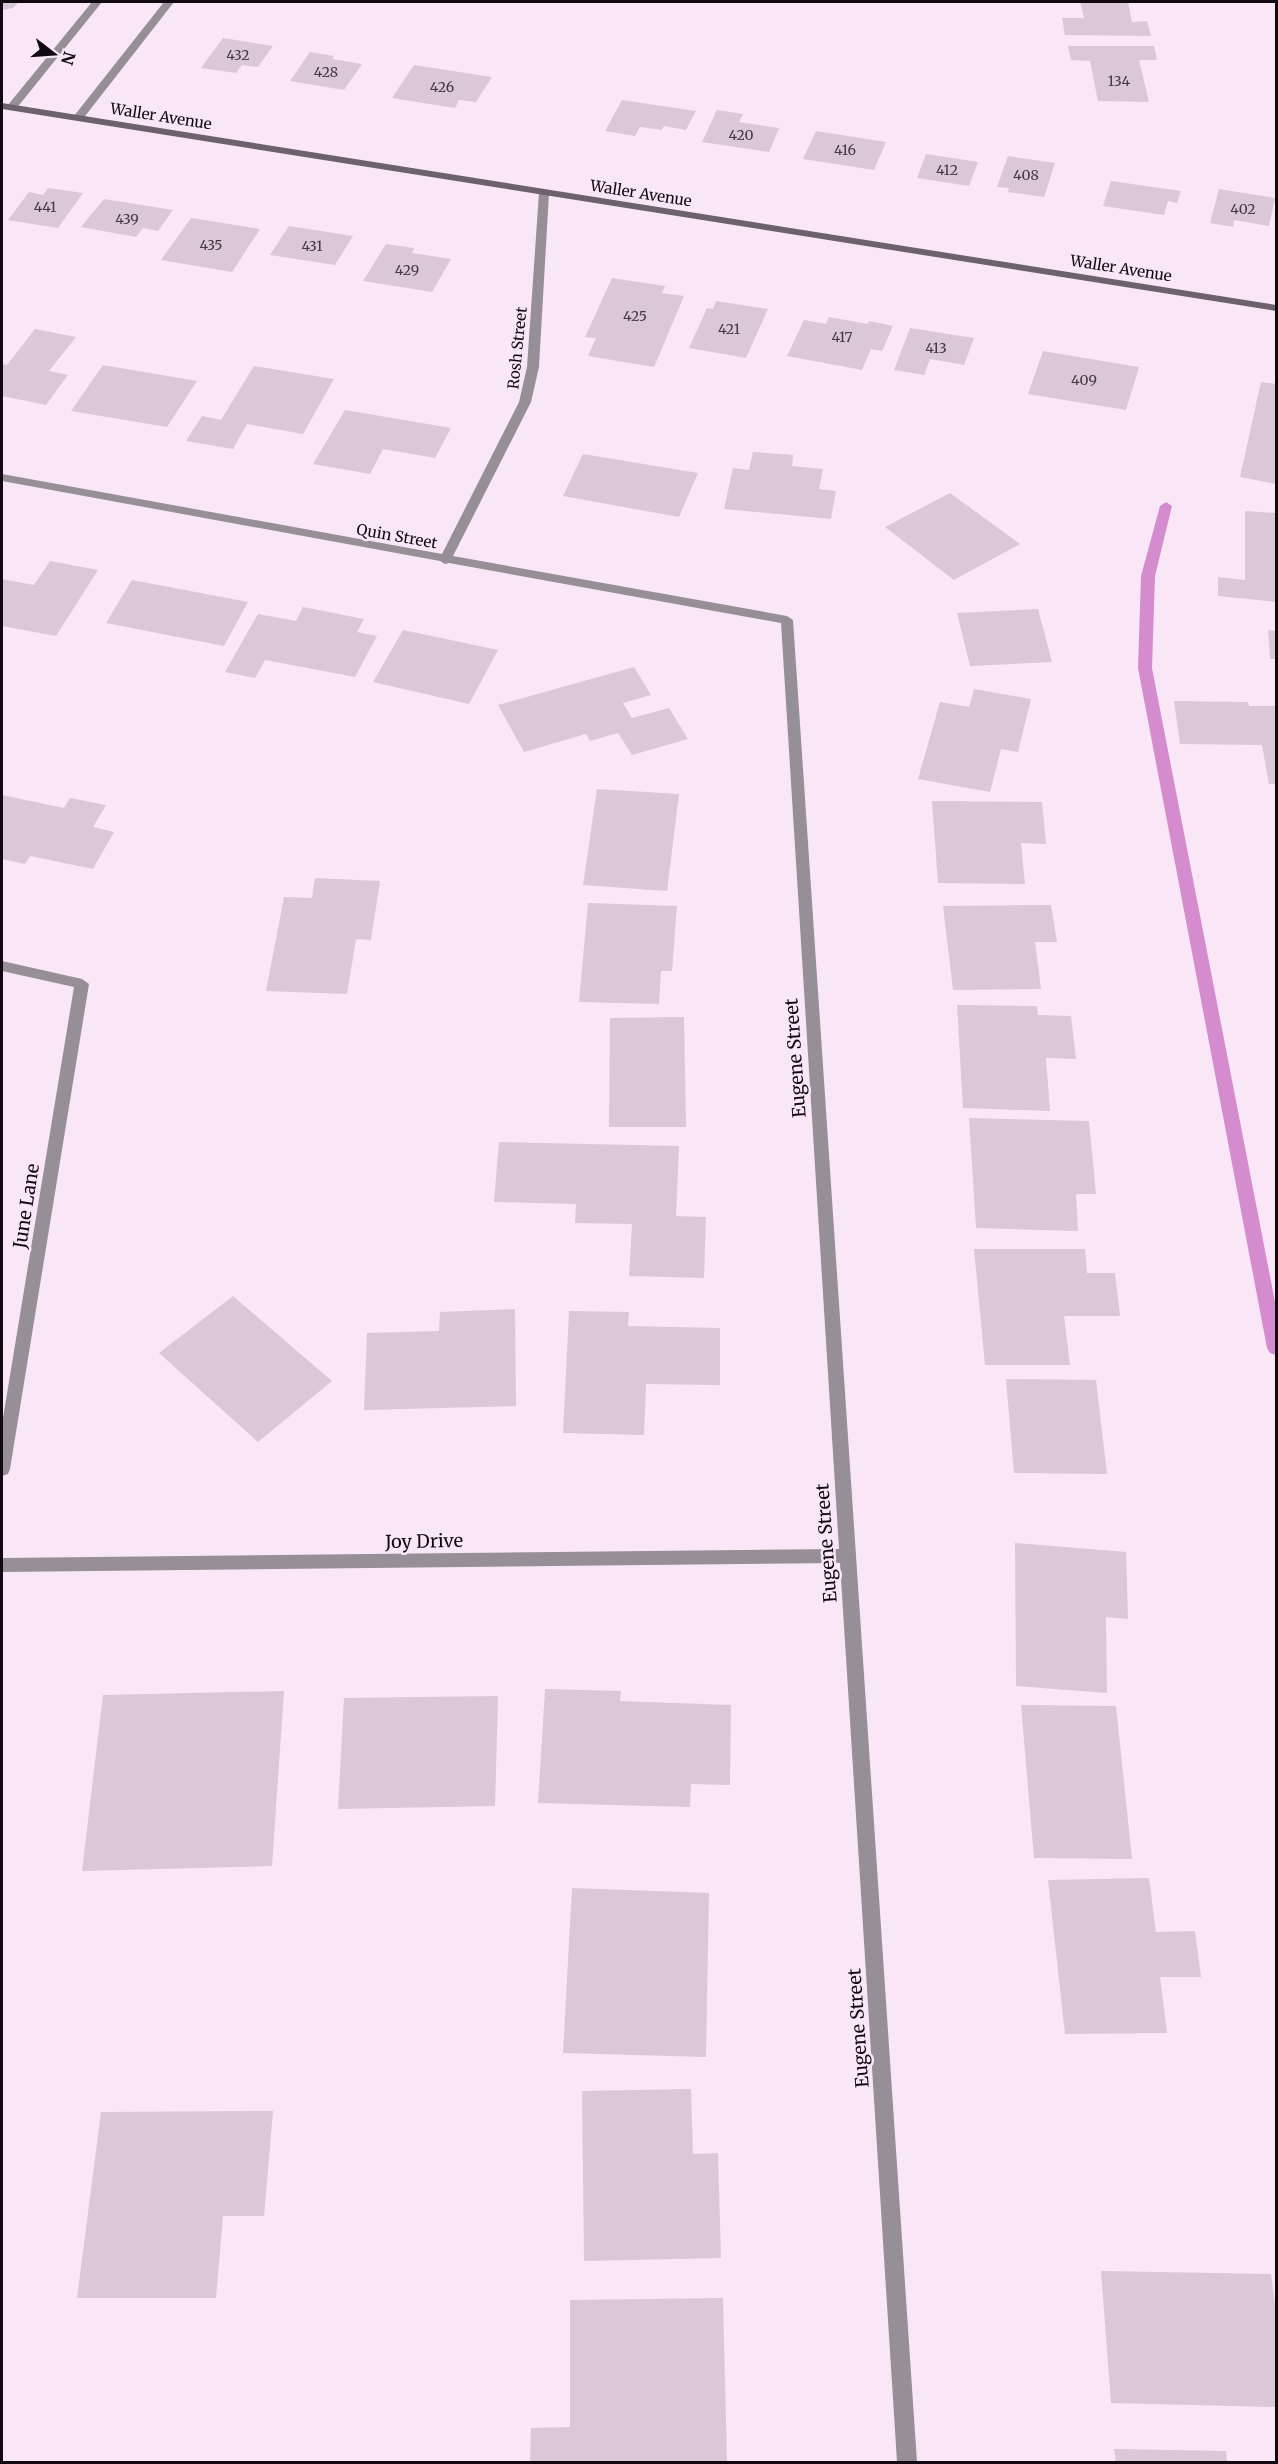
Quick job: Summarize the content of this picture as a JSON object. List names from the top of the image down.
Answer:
{
  "streets": {
    "street": [
      "Waller Avenue",
      "Rosh Street",
      "Quin Street",
      "Eugene Street",
      "June Lane",
      "Joy Drive"
    ]
  },
  "crossings": [
    ["Waller Avenue", "Rosh Street"],
    ["Rosh Street", "Quin Street"],
    ["Quin Street", "Eugene Street"],
    ["Eugene Street", "Joy Drive"]
  ],
  "house_numbers": [
    "432",
    "428",
    "134",
    "426",
    "420",
    "416",
    "412",
    "408",
    "441",
    "402",
    "439",
    "435",
    "431",
    "429",
    "425",
    "421",
    "417",
    "413",
    "409"
  ],
  "north": "right"
}
